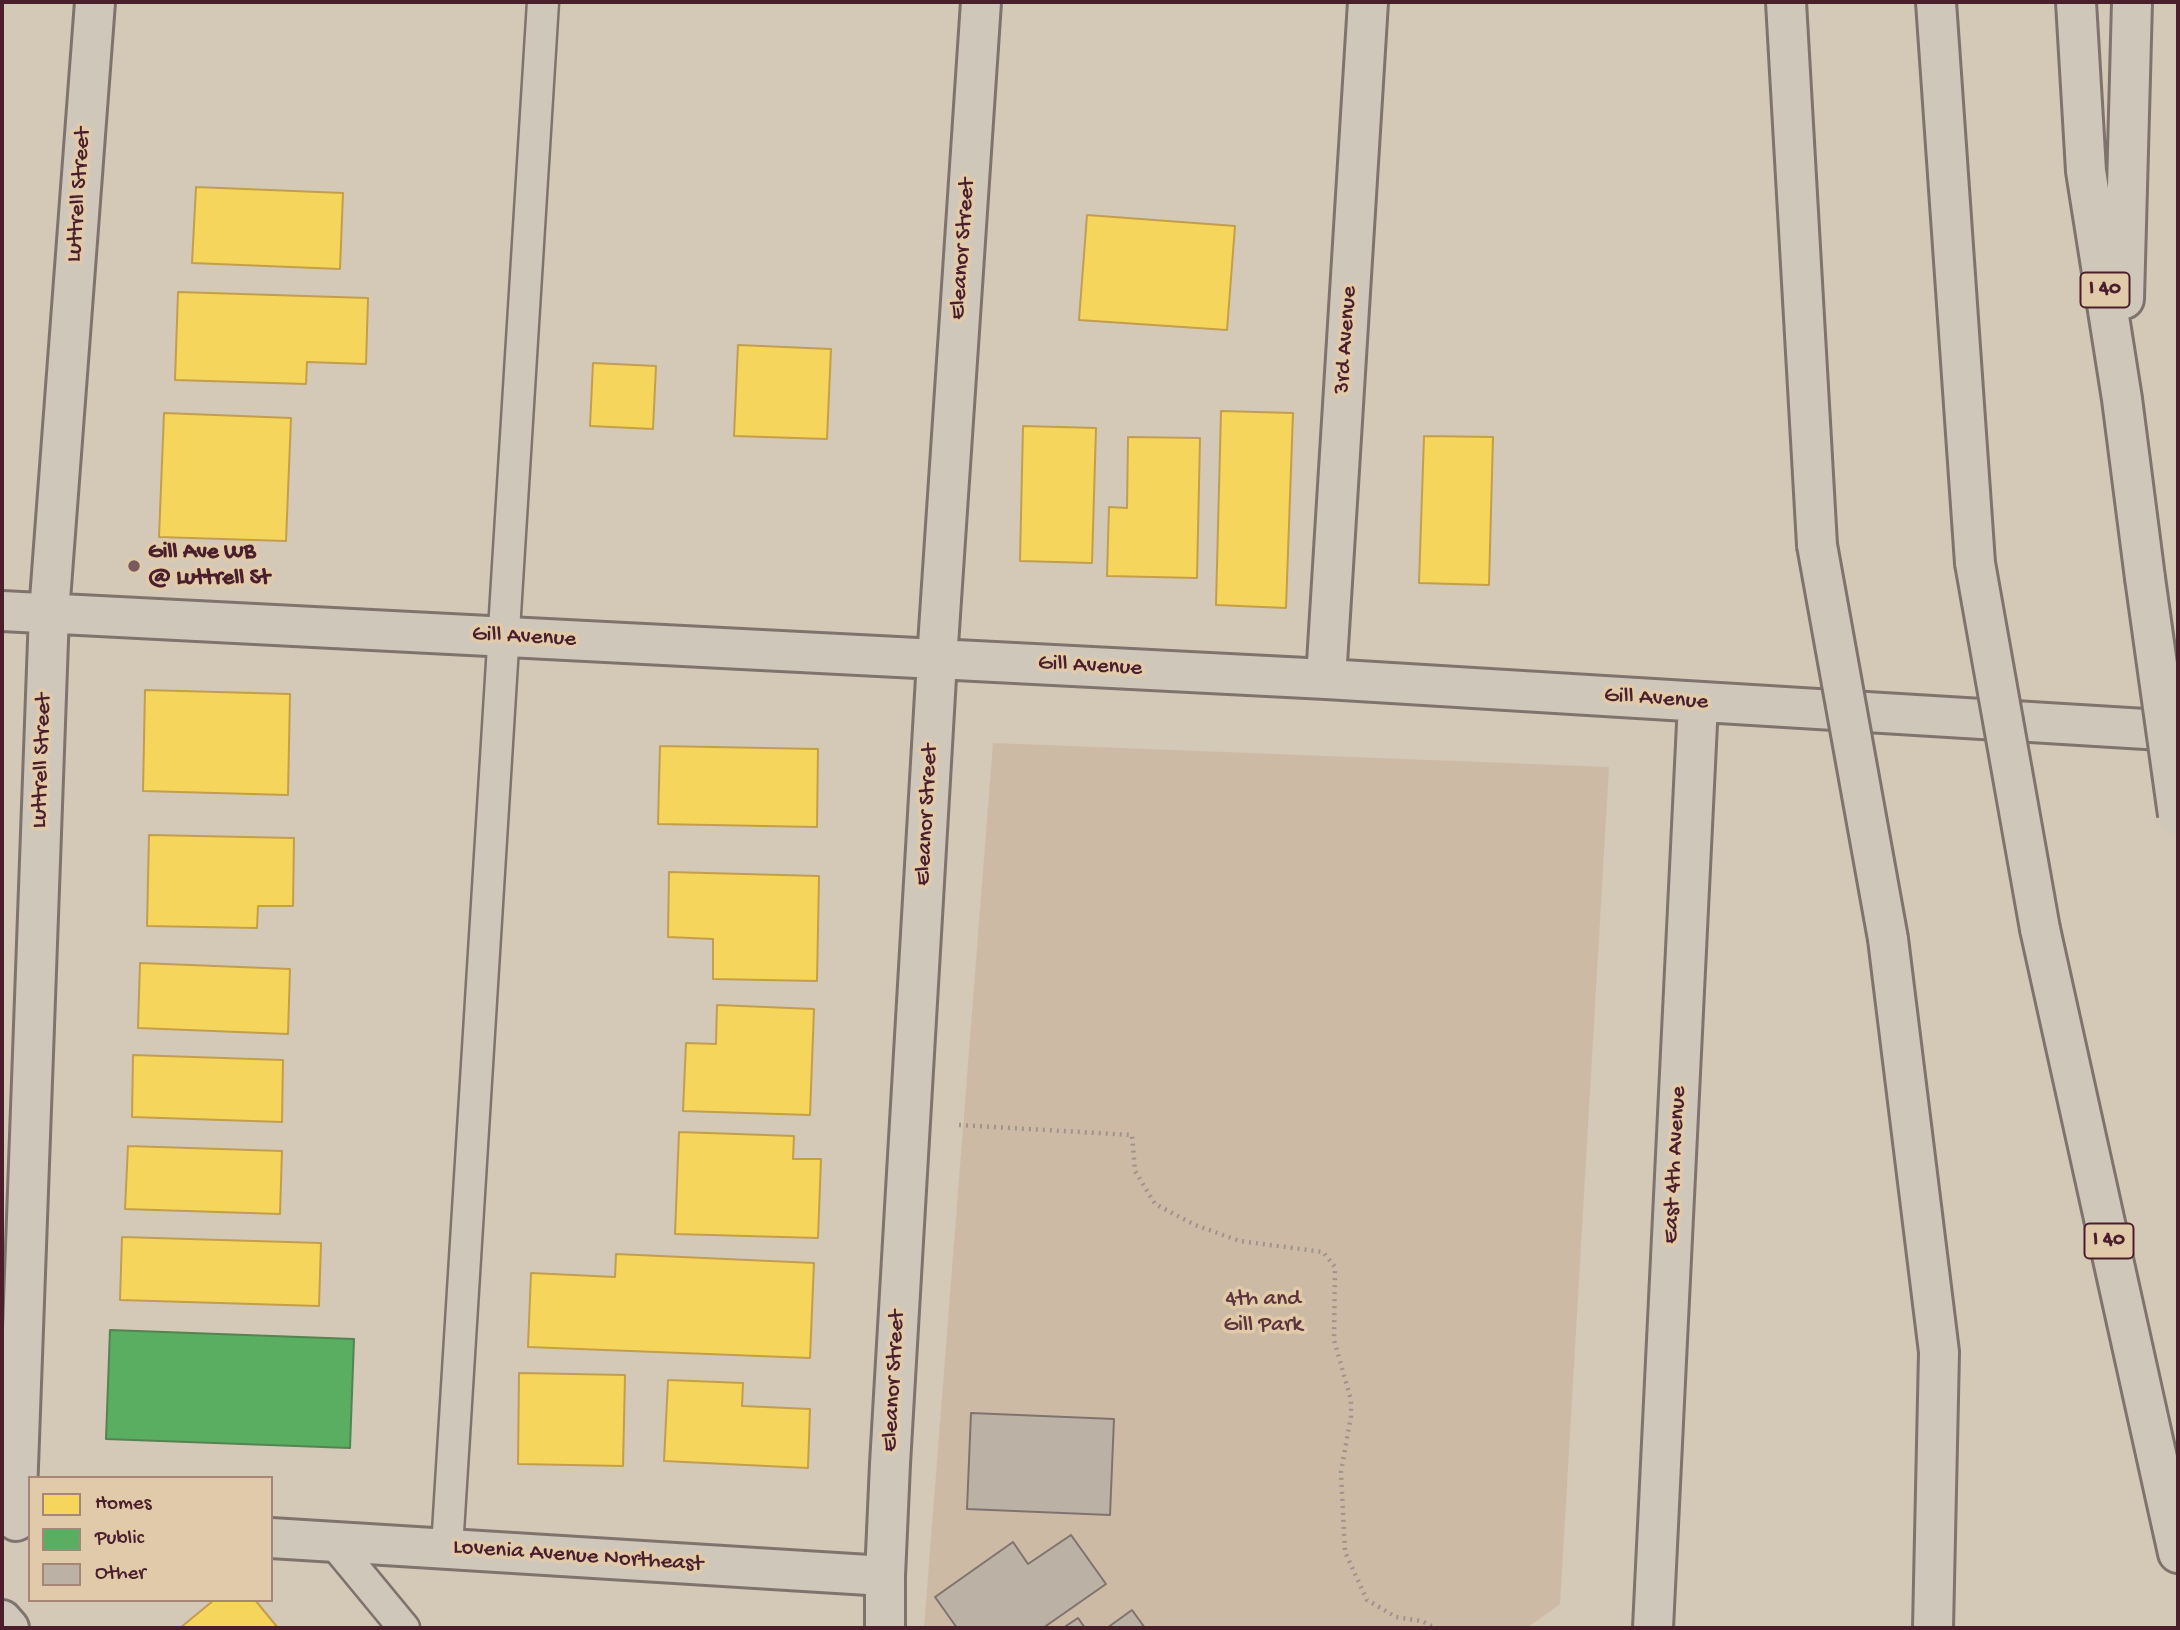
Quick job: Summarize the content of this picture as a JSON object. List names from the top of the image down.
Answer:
{
  "streets": {
    "main road": [
      "Luttrell Street",
      "Eleanor Street",
      "I 40",
      "3rd Avenue",
      "Gill Avenue",
      "East 4th Avenue",
      "Lovenia Avenue Northeast"
    ]
  },
  "crossings": [
    ["Luttrell Street", "Gill Avenue"],
    ["Eleanor Street", "Gill Avenue"],
    ["Eleanor Street", "Lovenia Avenue Northeast"],
    ["3rd Avenue", "Gill Avenue"],
    ["Gill Avenue", "East 4th Avenue"]
  ],
  "parks": ["4th and Gill Park"],
  "places": ["Gill Ave WB @ Luttrell St"],
  "legend": ["Homes", "Public", "Other"]
}
